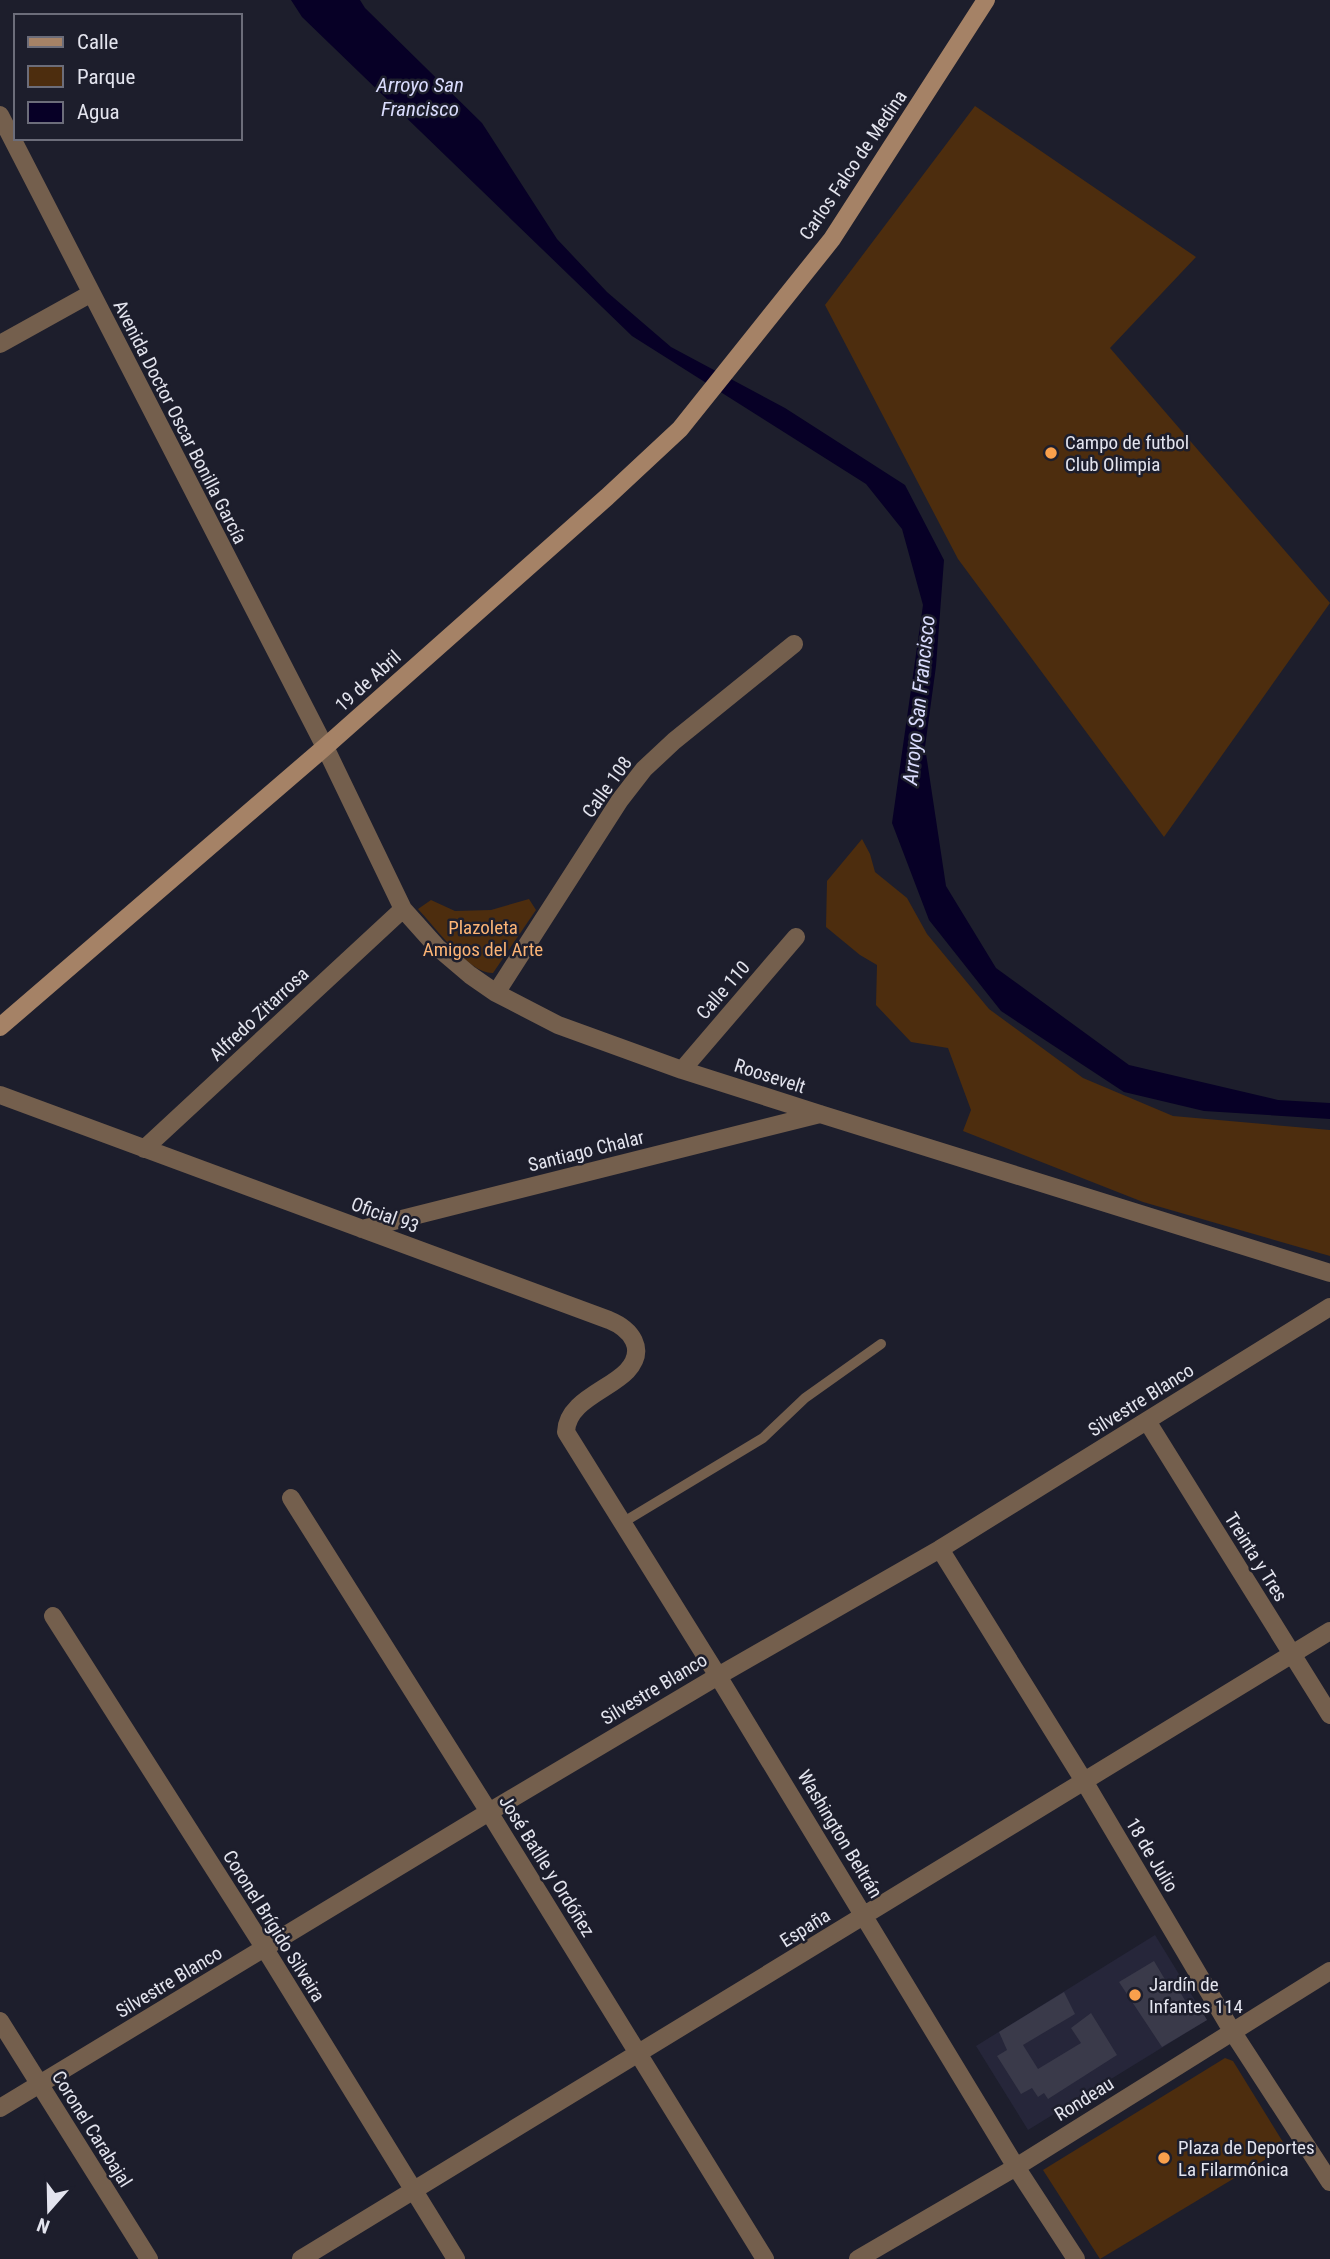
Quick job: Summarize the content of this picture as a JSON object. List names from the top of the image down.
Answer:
{
  "streets": {
    "street": [
      "Carlos Falco de Medina",
      "Avenida Doctor Oscar Bonilla García",
      "19 de Abril",
      "Calle 108",
      "Calle 110",
      "Alfredo Zitarrosa",
      "Roosevelt",
      "Santiago Chalar",
      "Oficial 93",
      "Silvestre Blanco",
      "Treinta y Tres",
      "Washington Beltrán",
      "18 de Julio",
      "José Batlle y Ordóñez",
      "Coronel Brígido Silveira",
      "España",
      "Rondeau",
      "Coronel Carabajal"
    ]
  },
  "crossings": [
    ["Carlos Falco de Medina", "19 de Abril"],
    ["Avenida Doctor Oscar Bonilla García", "19 de Abril"],
    ["Avenida Doctor Oscar Bonilla García", "Roosevelt"],
    ["19 de Abril", "Roosevelt"],
    ["Calle 108", "Roosevelt"],
    ["Calle 110", "Roosevelt"],
    ["Alfredo Zitarrosa", "Roosevelt"],
    ["Alfredo Zitarrosa", "Oficial 93"],
    ["Roosevelt", "Santiago Chalar"],
    ["Santiago Chalar", "Oficial 93"],
    ["Oficial 93", "Washington Beltrán"],
    ["Silvestre Blanco", "Treinta y Tres"],
    ["Silvestre Blanco", "Washington Beltrán"],
    ["Silvestre Blanco", "18 de Julio"],
    ["Silvestre Blanco", "José Batlle y Ordóñez"],
    ["Silvestre Blanco", "Coronel Brígido Silveira"],
    ["Silvestre Blanco", "Coronel Carabajal"],
    ["Treinta y Tres", "España"],
    ["Washington Beltrán", "España"],
    ["Washington Beltrán", "Rondeau"],
    ["18 de Julio", "España"],
    ["18 de Julio", "Rondeau"],
    ["José Batlle y Ordóñez", "España"],
    ["Coronel Brígido Silveira", "España"]
  ],
  "water": ["Arroyo San Francisco"],
  "parks": ["Plazoleta Amigos del Arte"],
  "places": ["Campo de futbol Club Olimpia", "Jardín de Infantes 114", "Plaza de Deportes La Filarmónica"],
  "legend": ["Calle", "Parque", "Agua"],
  "north": "bottom"
}
